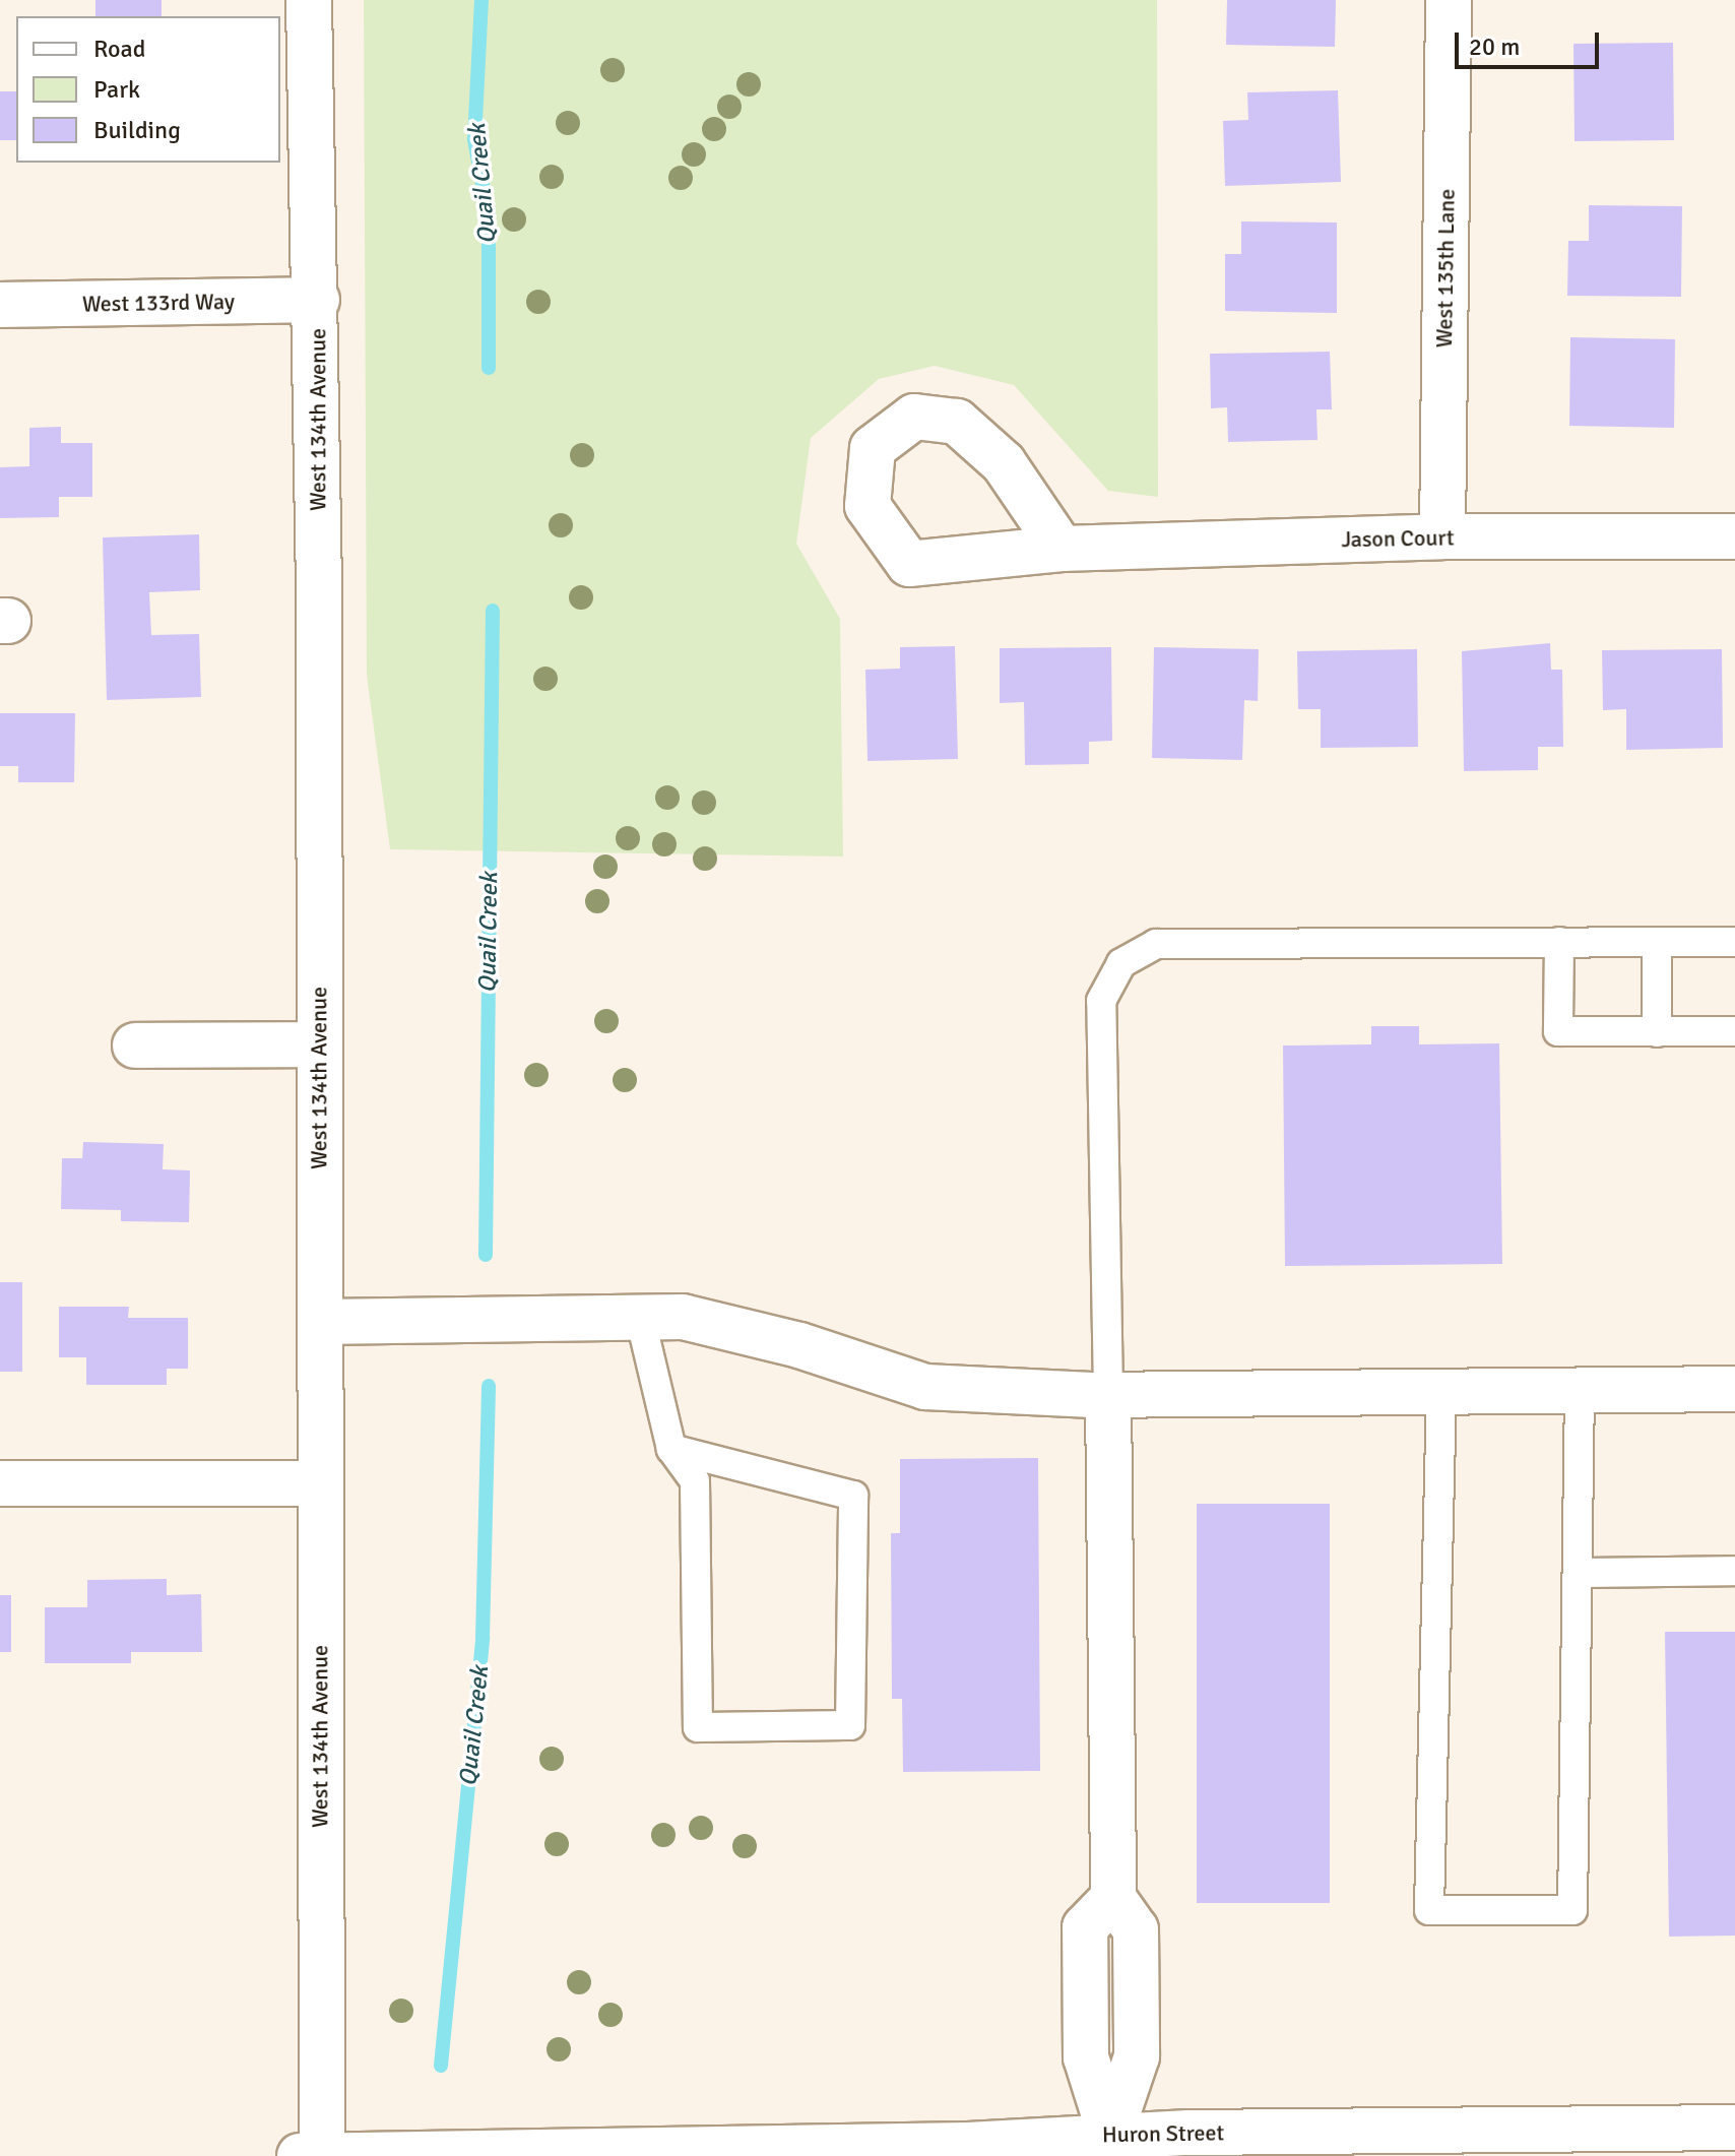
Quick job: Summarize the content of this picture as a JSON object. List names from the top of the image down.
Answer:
{
  "streets": {
    "street": [
      "West 135th Lane",
      "West 133rd Way",
      "West 134th Avenue",
      "Jason Court",
      "Huron Street"
    ]
  },
  "crossings": [
    ["West 135th Lane", "Jason Court"],
    ["West 133rd Way", "West 134th Avenue"],
    ["West 134th Avenue", "Huron Street"]
  ],
  "water": ["Quail Creek"],
  "legend": ["Road", "Park", "Building"],
  "scale_bar": "20 m"
}
